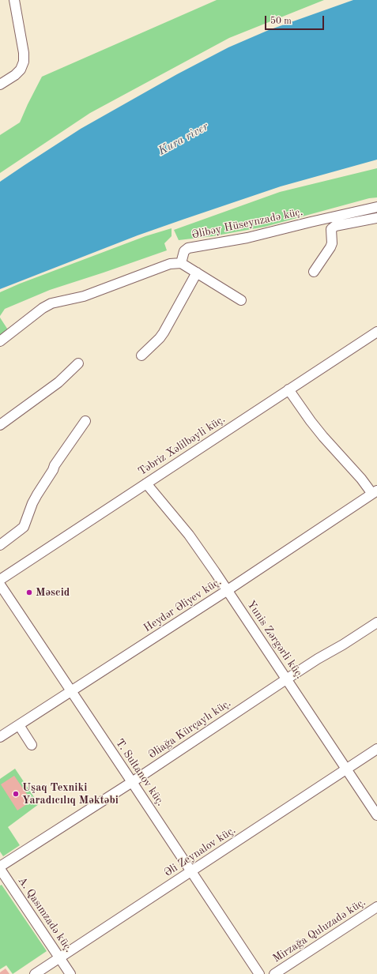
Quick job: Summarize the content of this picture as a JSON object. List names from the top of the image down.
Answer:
{
  "streets": {
    "street": [
      "Əlibəy Hüseynzadə küç.",
      "Təbriz Xəlilbəyli küç.",
      "Heydər Əliyev küç.",
      "Yunis Zərgərli küç.",
      "Əliağa Kürçaylı küç.",
      "T. Sultanov küç.",
      "Əli Zeynalov küç.",
      "A. Qasımzadə küç.",
      "Mirzağa Quluzadə küç."
    ]
  },
  "crossings": [
    ["Təbriz Xəlilbəyli küç.", "Yunis Zərgərli küç."],
    ["Heydər Əliyev küç.", "Yunis Zərgərli küç."],
    ["Heydər Əliyev küç.", "T. Sultanov küç."],
    ["Yunis Zərgərli küç.", "Əliağa Kürçaylı küç."],
    ["Yunis Zərgərli küç.", "Əli Zeynalov küç."],
    ["Əliağa Kürçaylı küç.", "T. Sultanov küç."],
    ["Əliağa Kürçaylı küç.", "A. Qasımzadə küç."],
    ["T. Sultanov küç.", "Əli Zeynalov küç."],
    ["Əli Zeynalov küç.", "A. Qasımzadə küç."]
  ],
  "water": ["Kura river"],
  "places": ["Məscid", "Uşaq Texniki Yaradıcılıq Məktəbi"],
  "scale_bar": "50 m"
}
